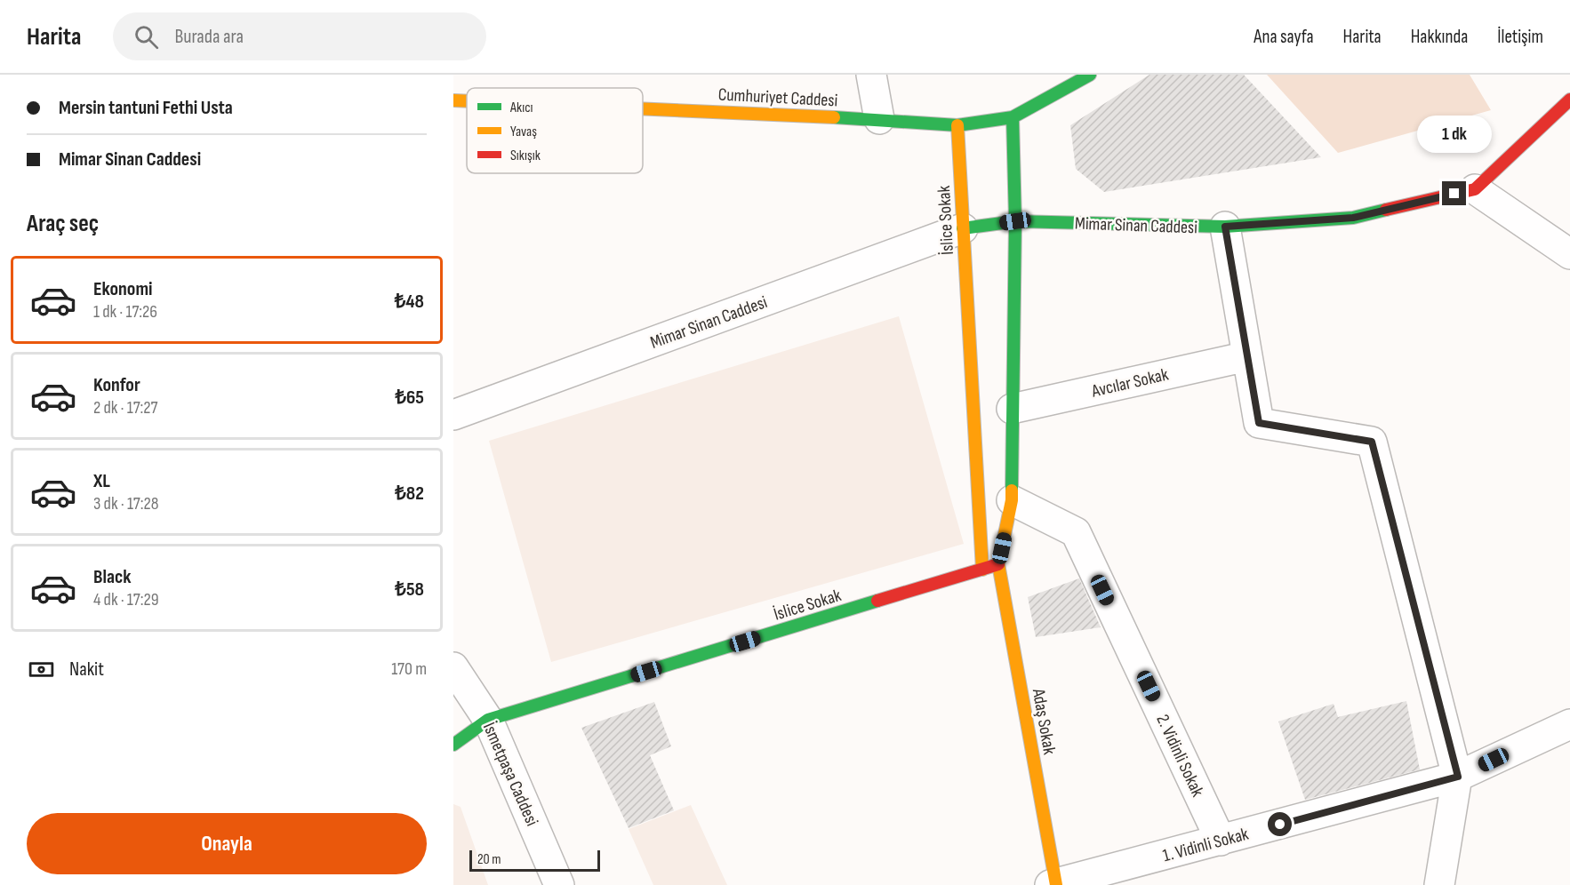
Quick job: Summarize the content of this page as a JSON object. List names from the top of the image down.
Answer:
{
  "streets": {
    "main road": [
      "Cumhuriyet Caddesi",
      "İslice Sokak",
      "Mimar Sinan Caddesi",
      "Adaş Sokak"
    ],
    "street": [
      "Avcılar Sokak",
      "2. Vidinli Sokak",
      "İsmetpaşa Caddesi",
      "1. Vidinli Sokak"
    ]
  },
  "crossings": [
    ["Cumhuriyet Caddesi", "İslice Sokak"],
    ["İslice Sokak", "Mimar Sinan Caddesi"],
    ["İslice Sokak", "Adaş Sokak"],
    ["İslice Sokak", "İsmetpaşa Caddesi"],
    ["Adaş Sokak", "1. Vidinli Sokak"],
    ["2. Vidinli Sokak", "1. Vidinli Sokak"]
  ],
  "legend": ["Akıcı", "Yavaş", "Sıkışık"],
  "scale_bar": "20 m",
  "page": {
    "header": "Harita",
    "search": "Burada ara",
    "nav": [
      "Ana sayfa",
      "Harita",
      "Hakkında",
      "İletişim"
    ],
    "banner": ["Mersin tantuni Fethi Usta", "Mimar Sinan Caddesi"],
    "bubble": "1 dk",
    "heading": "Araç seç",
    "list": [
      {
        "name": "Ekonomi",
        "note": "1 dk · 17:26",
        "value": "₺48"
      },
      {
        "name": "Konfor",
        "note": "2 dk · 17:27",
        "value": "₺65"
      },
      {
        "name": "XL",
        "note": "3 dk · 17:28",
        "value": "₺82"
      },
      {
        "name": "Black",
        "note": "4 dk · 17:29",
        "value": "₺58"
      }
    ],
    "pay": ["Nakit", "170 m"],
    "buttons": "Onayla",
    "scale": "20 m"
  }
}
